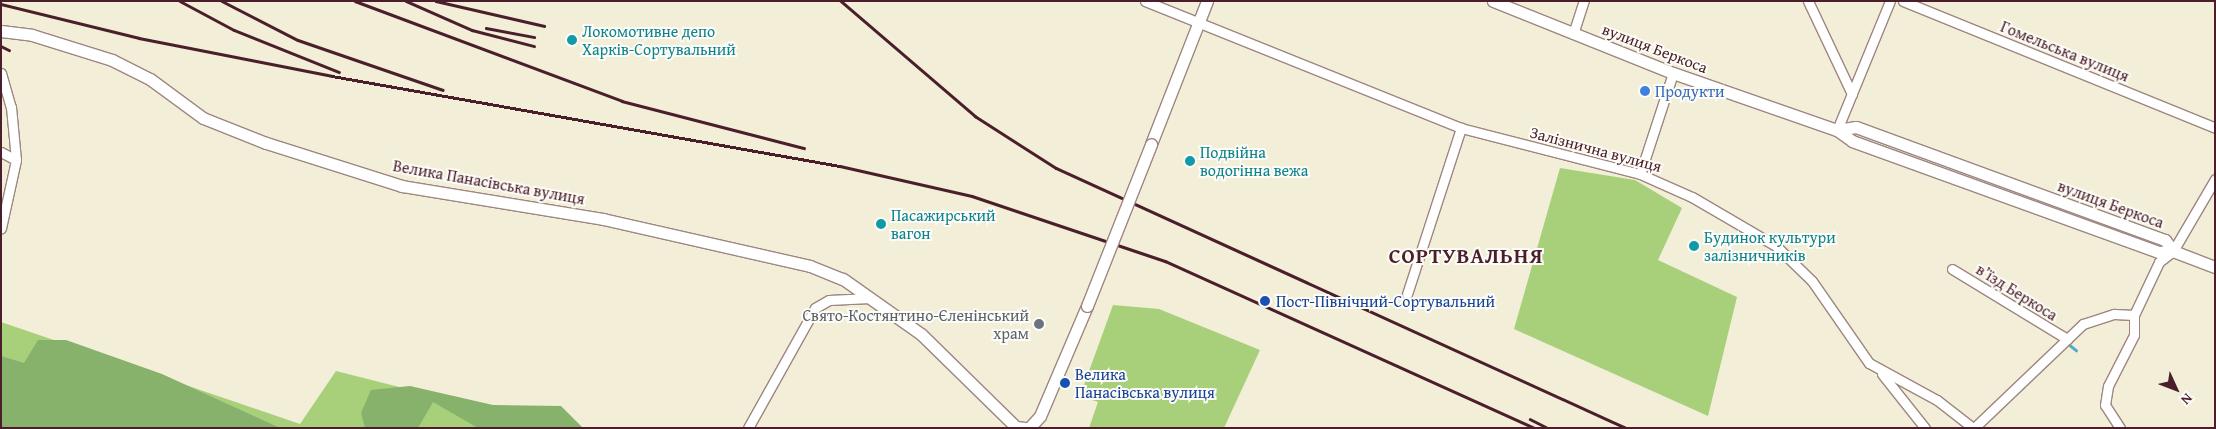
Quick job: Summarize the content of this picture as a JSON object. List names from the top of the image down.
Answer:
{
  "streets": {
    "street": [
      "вулиця Беркоса",
      "Гомельська вулиця",
      "Залізнична вулиця",
      "Велика Панасівська вулиця",
      "в’їзд Беркоса"
    ]
  },
  "districts": ["СОРТУВАЛЬНЯ"],
  "places": [
    "Локомотивне депо Харків-Сортувальний",
    "Продукти",
    "Подвійна водогінна вежа",
    "Пасажирський вагон",
    "Будинок культури залізничників",
    "Пост-Північний-Сортувальний",
    "Свято-Костянтино-Єленінський храм",
    "Велика Панасівська вулиця"
  ],
  "north": "bottom right"
}
